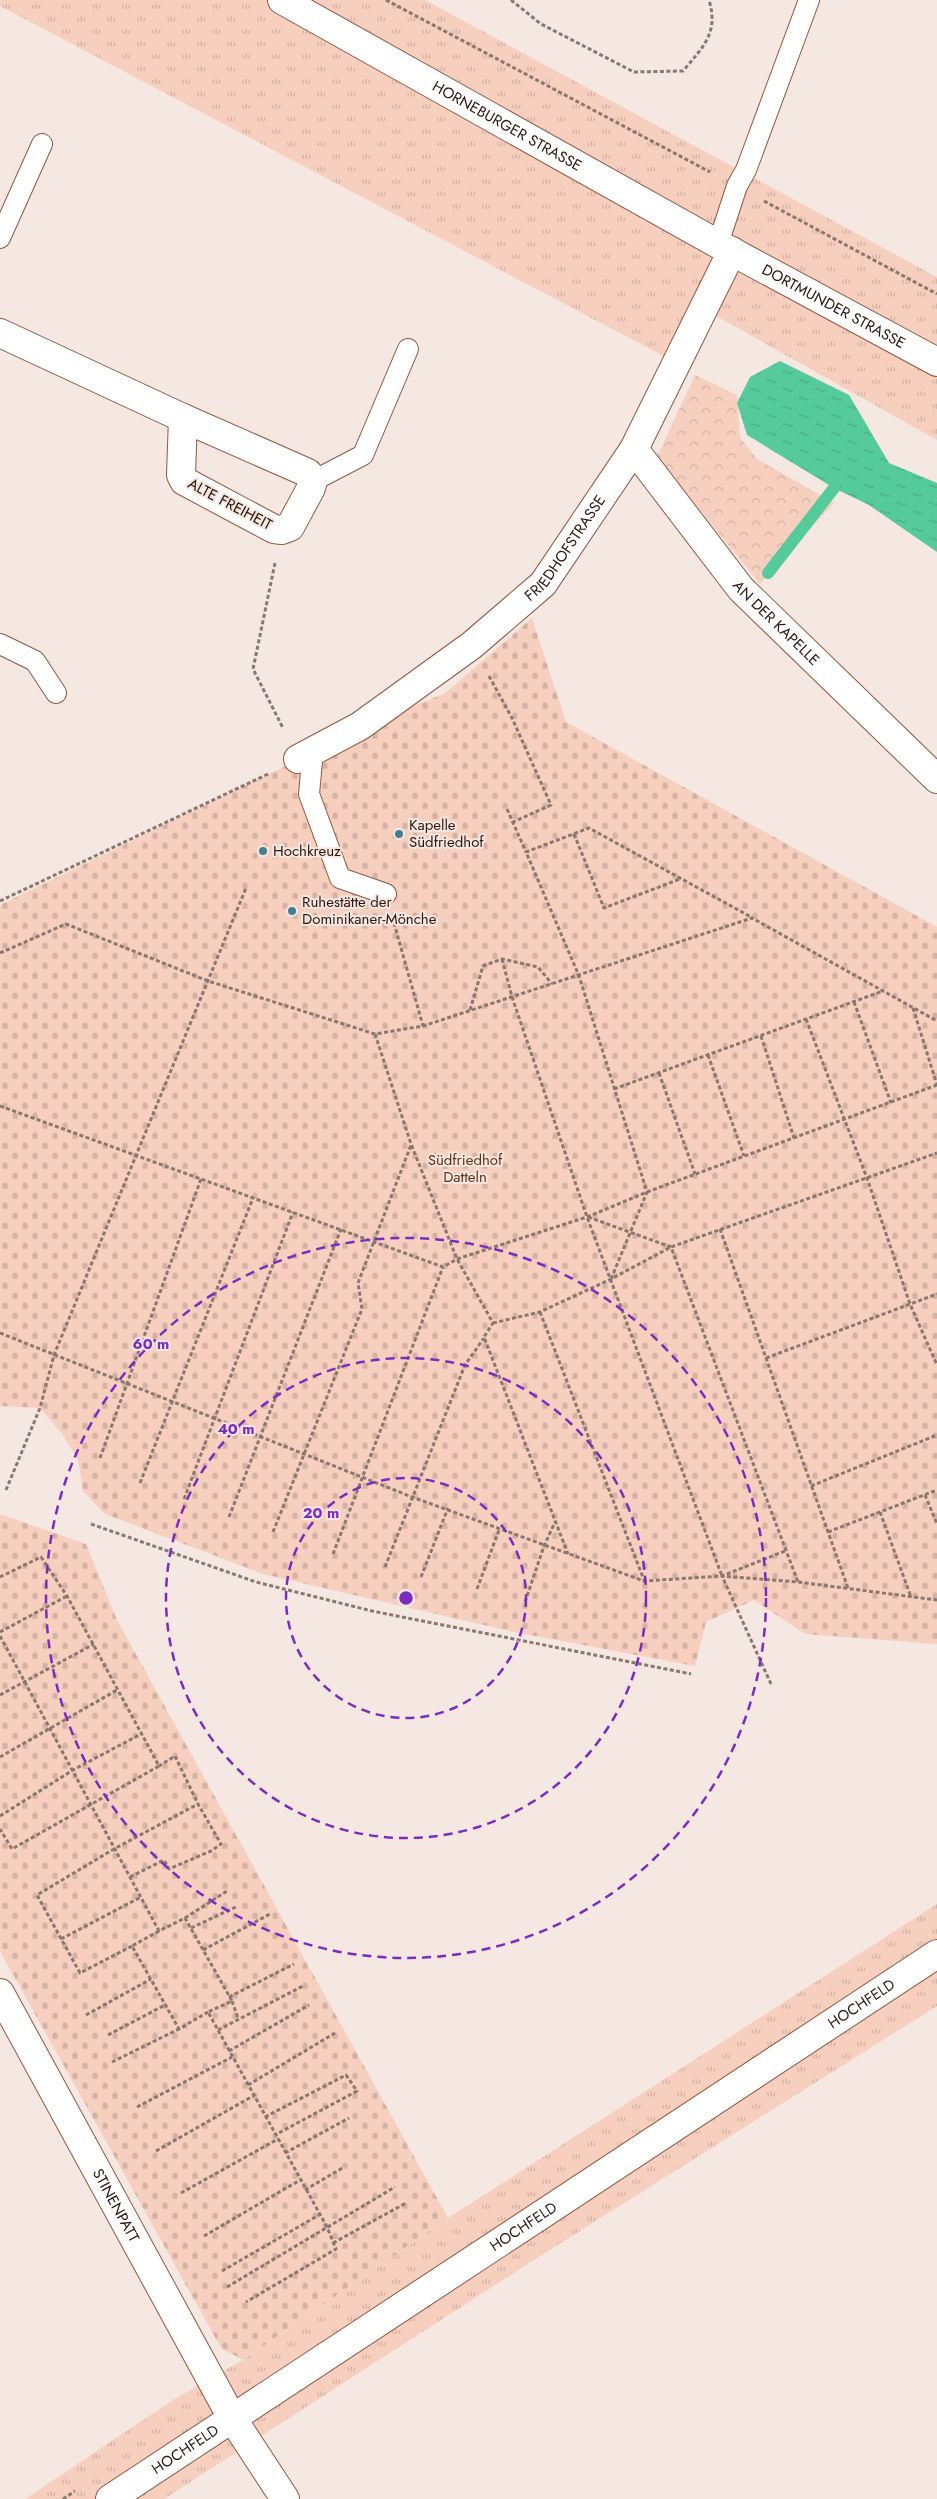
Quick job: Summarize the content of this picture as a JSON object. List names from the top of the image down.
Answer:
{
  "streets": {
    "street": [
      "HORNEBURGER STRASSE",
      "DORTMUNDER STRASSE",
      "ALTE FREIHEIT",
      "FRIEDHOFSTRASSE",
      "AN DER KAPELLE",
      "HOCHFELD",
      "STINENPATT"
    ]
  },
  "crossings": [
    ["HORNEBURGER STRASSE", "DORTMUNDER STRASSE"],
    ["HORNEBURGER STRASSE", "FRIEDHOFSTRASSE"],
    ["DORTMUNDER STRASSE", "FRIEDHOFSTRASSE"],
    ["FRIEDHOFSTRASSE", "AN DER KAPELLE"],
    ["HOCHFELD", "STINENPATT"]
  ],
  "parks": ["Südfriedhof Datteln"],
  "places": ["Kapelle Südfriedhof", "Hochkreuz", "Ruhestätte der Dominikaner-Mönche"],
  "rings": ["60 m", "40 m", "20 m"]
}
